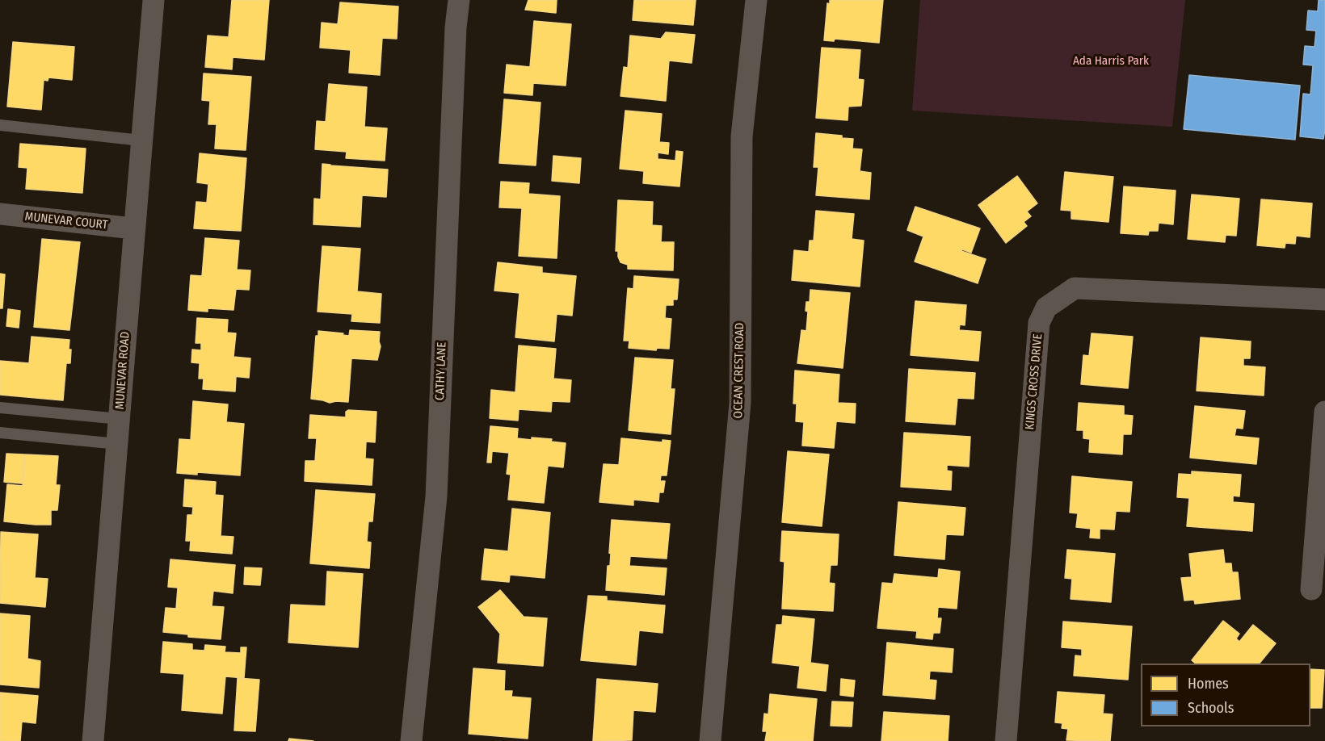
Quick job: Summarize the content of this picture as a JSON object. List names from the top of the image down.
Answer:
{
  "streets": {
    "street": [
      "MUNEVAR COURT",
      "MUNEVAR ROAD",
      "OCEAN CREST ROAD",
      "CATHY LANE",
      "KINGS CROSS DRIVE"
    ]
  },
  "crossings": [
    ["MUNEVAR COURT", "MUNEVAR ROAD"]
  ],
  "parks": ["Ada Harris Park"],
  "legend": ["Homes", "Schools"]
}
